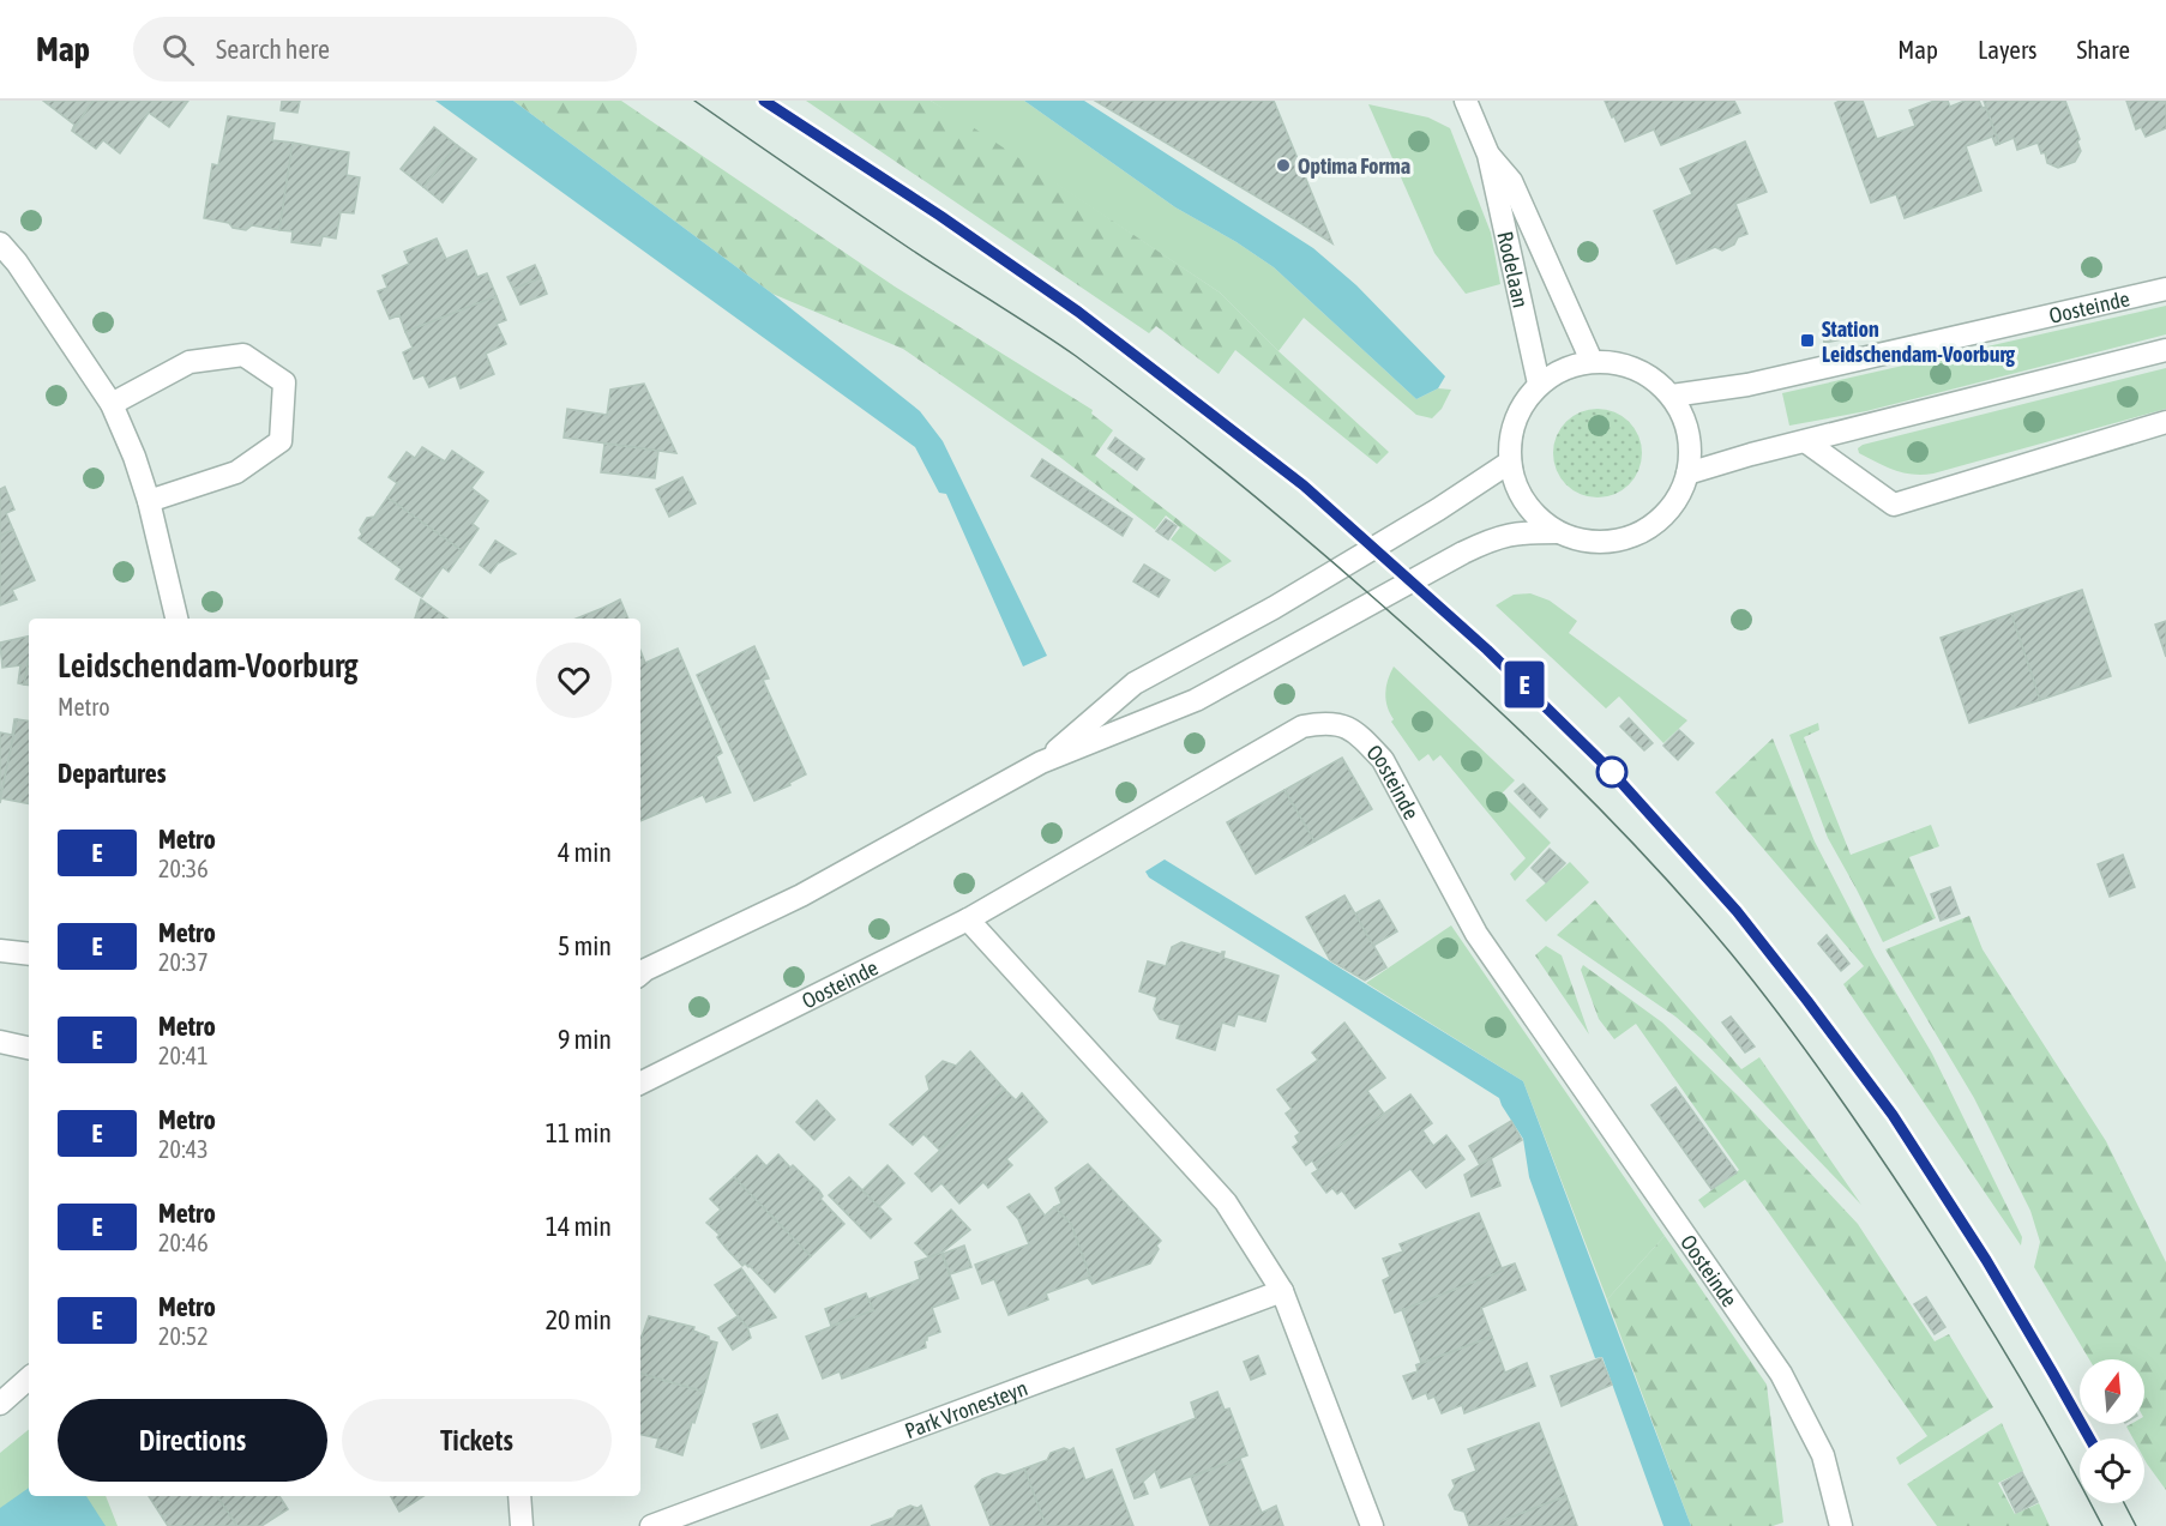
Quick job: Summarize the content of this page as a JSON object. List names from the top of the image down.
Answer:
{
  "streets": {
    "street": ["Rodelaan", "Oosteinde", "Park Vronesteyn"]
  },
  "crossings": [
    ["Rodelaan", "Oosteinde"]
  ],
  "places": {
    "other": ["Optima Forma"],
    "transit": ["Station Leidschendam-Voorburg"]
  },
  "lines": ["metro line E"],
  "north": "top",
  "page": {
    "header": "Map",
    "search": "Search here",
    "nav": ["Map", "Layers", "Share"],
    "on_map": "E",
    "heading": [
      ["Leidschendam-Voorburg", "Metro"],
      "Departures"
    ],
    "list": [
      {
        "mark": "E",
        "name": "Metro",
        "note": "20:36",
        "value": "4 min"
      },
      {
        "mark": "E",
        "name": "Metro",
        "note": "20:37",
        "value": "5 min"
      },
      {
        "mark": "E",
        "name": "Metro",
        "note": "20:41",
        "value": "9 min"
      },
      {
        "mark": "E",
        "name": "Metro",
        "note": "20:43",
        "value": "11 min"
      },
      {
        "mark": "E",
        "name": "Metro",
        "note": "20:46",
        "value": "14 min"
      },
      {
        "mark": "E",
        "name": "Metro",
        "note": "20:52",
        "value": "20 min"
      }
    ],
    "buttons": ["Directions", "Tickets"]
  }
}
